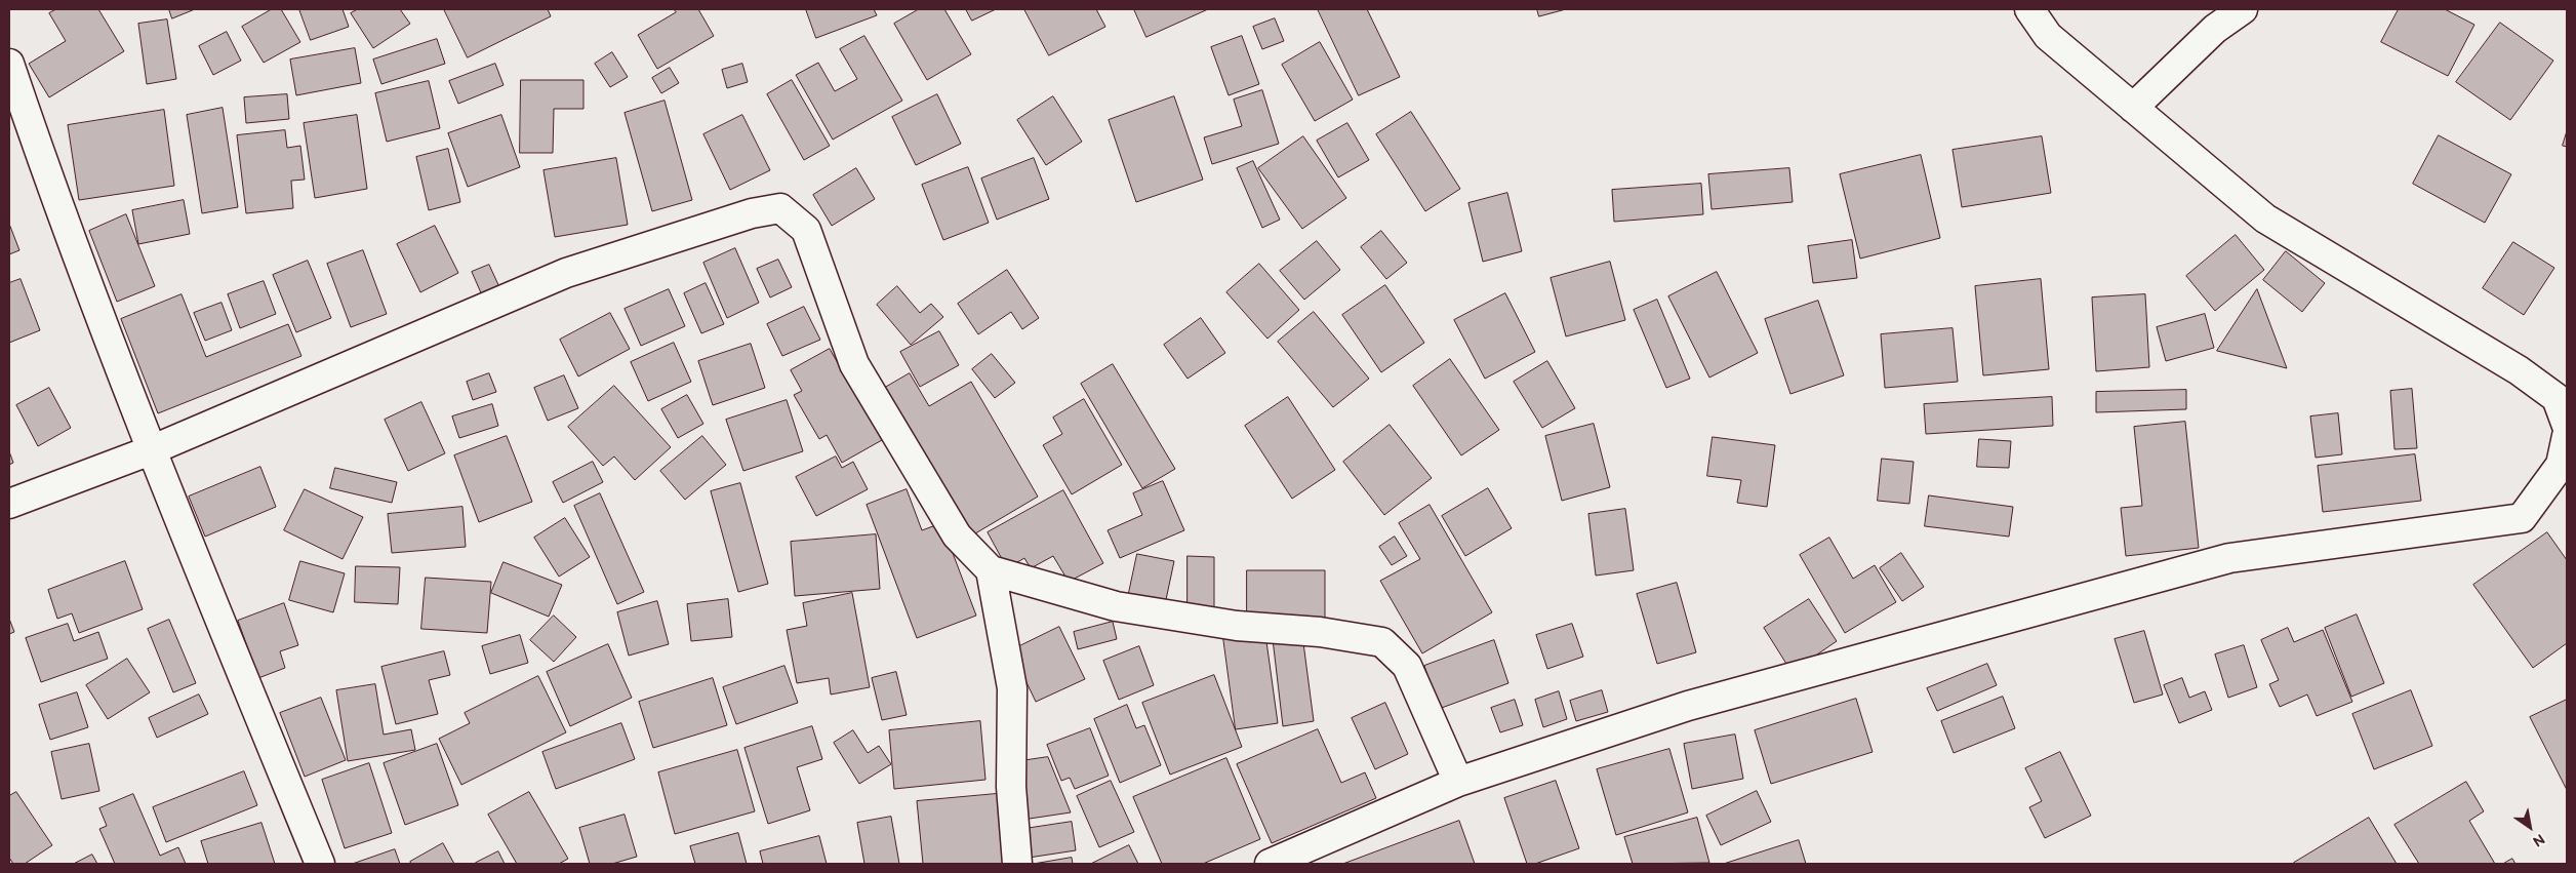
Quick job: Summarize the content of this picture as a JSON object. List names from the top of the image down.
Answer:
{
  "north": "bottom right"
}
